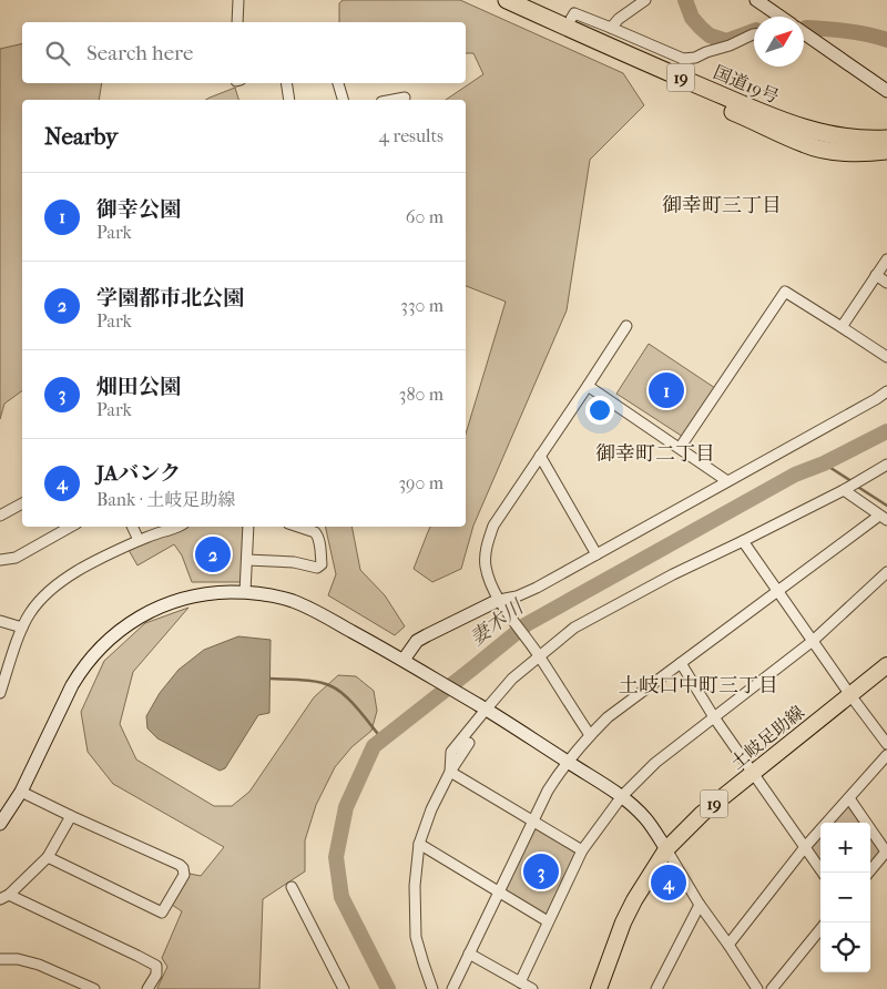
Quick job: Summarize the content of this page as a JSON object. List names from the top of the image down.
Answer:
{
  "streets": {
    "highway": ["19", "国道19号"],
    "main road": ["土岐足助線"]
  },
  "districts": ["御幸町三丁目", "御幸町二丁目", "土岐口中町三丁目"],
  "water": ["妻木川"],
  "north": "top right",
  "page": {
    "search": "Search here",
    "heading": ["Nearby", "4 results"],
    "list": [
      {
        "mark": "1",
        "name": "御幸公園",
        "note": "Park",
        "value": "60 m"
      },
      {
        "mark": "2",
        "name": "学園都市北公園",
        "note": "Park",
        "value": "330 m"
      },
      {
        "mark": "3",
        "name": "畑田公園",
        "note": "Park",
        "value": "380 m"
      },
      {
        "mark": "4",
        "name": "JAバンク",
        "note": "Bank · 土岐足助線",
        "value": "390 m"
      }
    ],
    "pins": [
      "1",
      "2",
      "3",
      "4"
    ],
    "map_buttons": ["+", "−"]
  }
}
